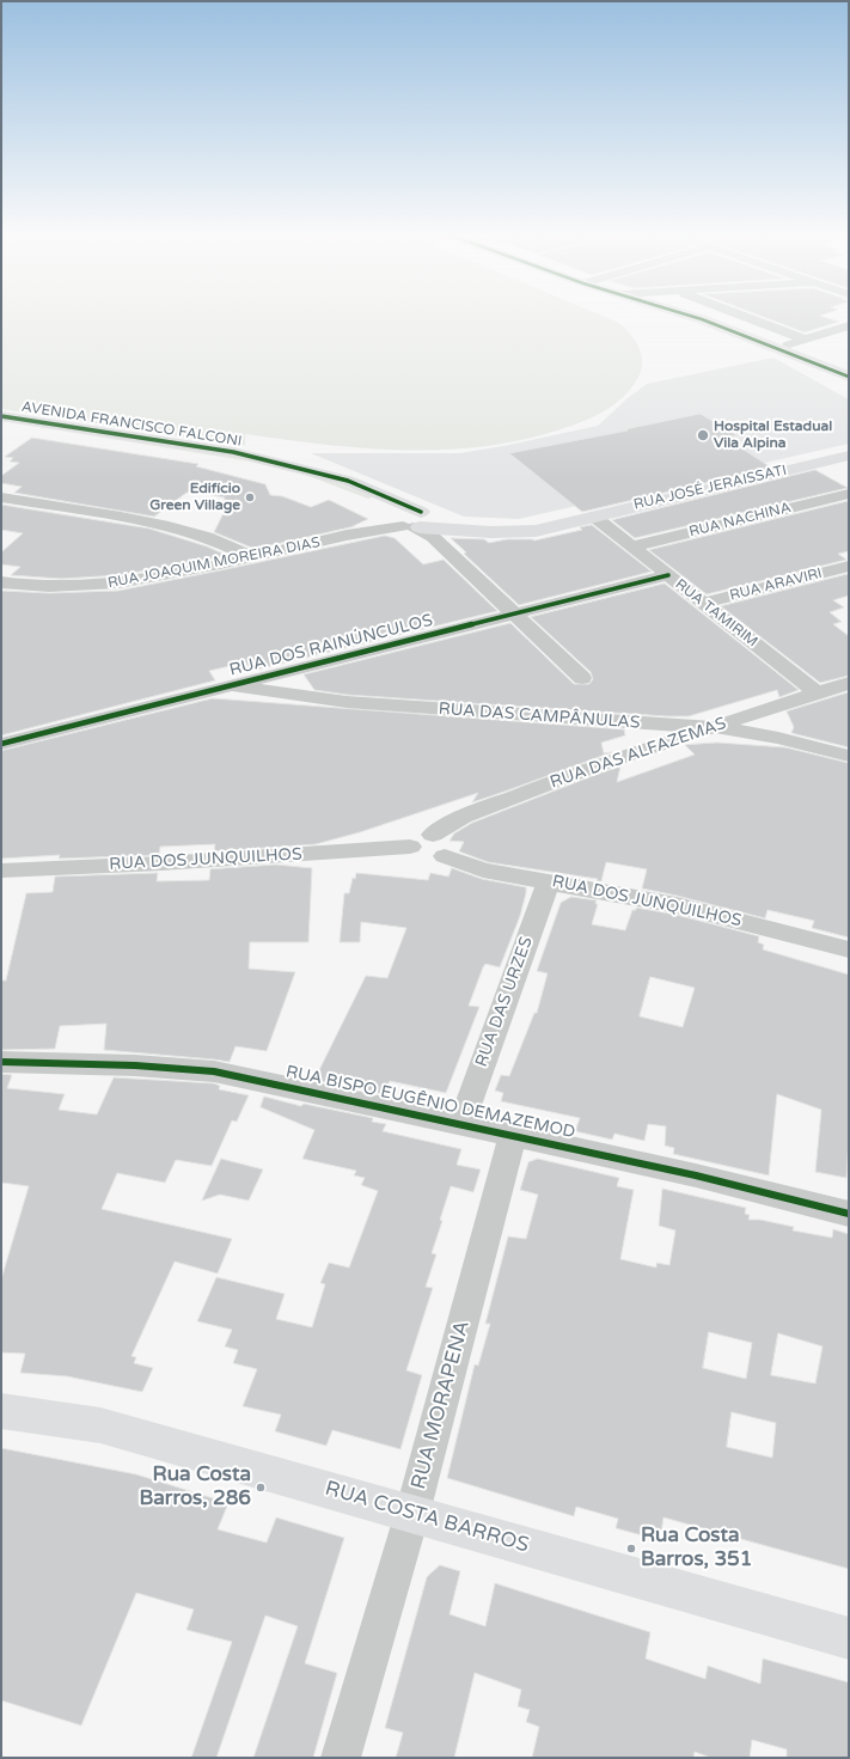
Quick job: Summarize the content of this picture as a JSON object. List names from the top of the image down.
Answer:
{
  "streets": {
    "main road": ["AVENIDA FRANCISCO FALCONI", "RUA JOSÉ JERAISSATI", "RUA COSTA BARROS"],
    "street": [
      "RUA NACHINA",
      "RUA JOAQUIM MOREIRA DIAS",
      "RUA ARAVIRI",
      "RUA TAMIRIM",
      "RUA DOS RAINÚNCULOS",
      "RUA DAS CAMPÂNULAS",
      "RUA DAS ALFAZEMAS",
      "RUA DOS JUNQUILHOS",
      "RUA DAS URZES",
      "RUA BISPO EUGÊNIO DEMAZEMOD",
      "RUA MORAPENA"
    ]
  },
  "crossings": [
    ["AVENIDA FRANCISCO FALCONI", "RUA JOSÉ JERAISSATI"],
    ["AVENIDA FRANCISCO FALCONI", "RUA JOAQUIM MOREIRA DIAS"],
    ["RUA JOSÉ JERAISSATI", "RUA TAMIRIM"],
    ["RUA NACHINA", "RUA TAMIRIM"],
    ["RUA ARAVIRI", "RUA TAMIRIM"],
    ["RUA TAMIRIM", "RUA DOS RAINÚNCULOS"],
    ["RUA TAMIRIM", "RUA DAS ALFAZEMAS"],
    ["RUA DOS RAINÚNCULOS", "RUA DAS CAMPÂNULAS"],
    ["RUA DAS CAMPÂNULAS", "RUA DAS ALFAZEMAS"],
    ["RUA DAS ALFAZEMAS", "RUA DOS JUNQUILHOS"],
    ["RUA DOS JUNQUILHOS", "RUA DAS URZES"],
    ["RUA DAS URZES", "RUA BISPO EUGÊNIO DEMAZEMOD"],
    ["RUA BISPO EUGÊNIO DEMAZEMOD", "RUA MORAPENA"],
    ["RUA MORAPENA", "RUA COSTA BARROS"]
  ],
  "places": [
    "Hospital Estadual Vila Alpina",
    "Edifício Green Village",
    "Rua Costa Barros, 286",
    "Rua Costa Barros, 351"
  ]
}
